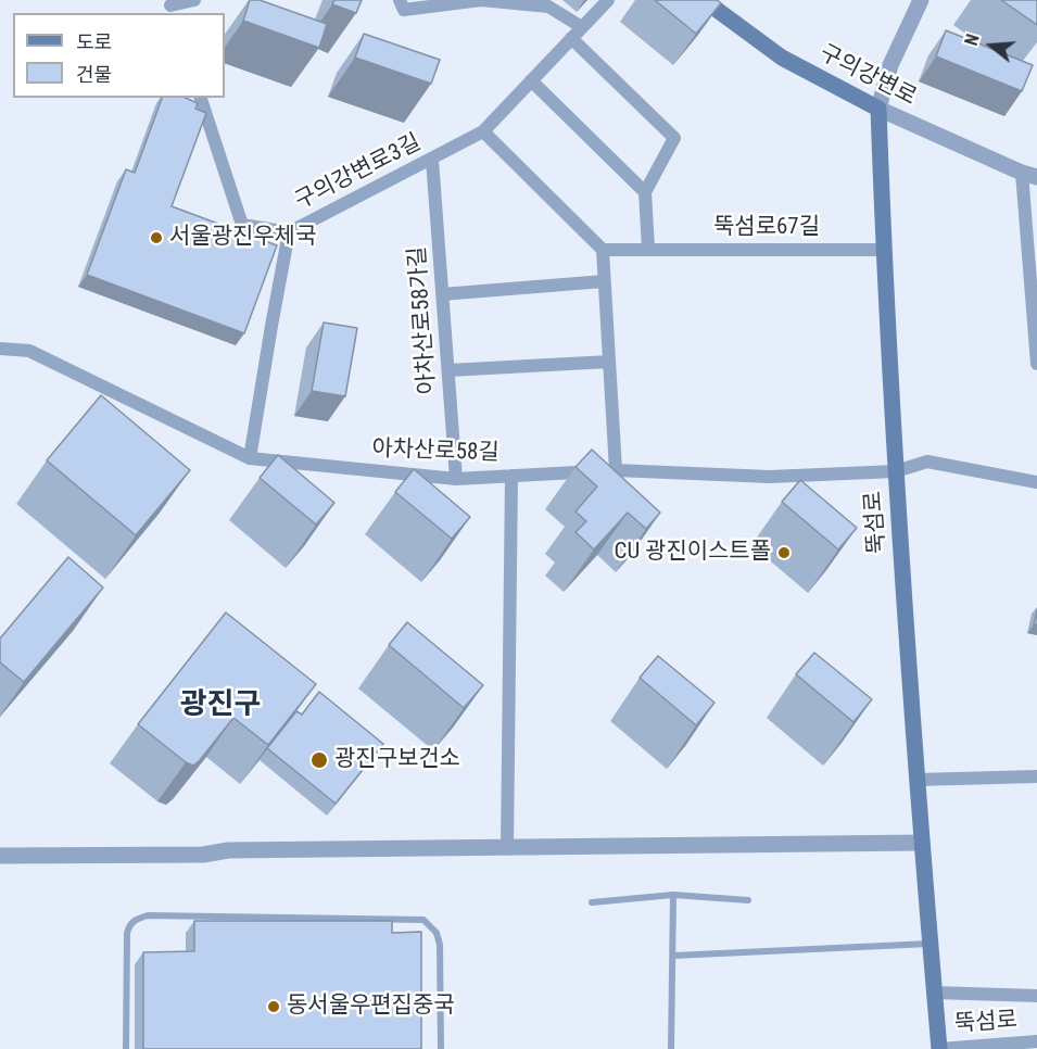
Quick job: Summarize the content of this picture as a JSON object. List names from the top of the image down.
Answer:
{
  "streets": {
    "main road": ["구의강변로", "뚝섬로"],
    "street": [
      "구의강변로3길",
      "뚝섬로67길",
      "아차산로58가길",
      "아차산로58길"
    ]
  },
  "crossings": [
    ["구의강변로", "뚝섬로"],
    ["구의강변로3길", "아차산로58가길"],
    ["구의강변로3길", "아차산로58길"],
    ["뚝섬로67길", "뚝섬로"],
    ["아차산로58가길", "아차산로58길"],
    ["아차산로58길", "뚝섬로"]
  ],
  "districts": ["광진구"],
  "places": [
    "서울광진우체국",
    "CU 광진이스트폴",
    "광진구보건소",
    "동서울우편집중국"
  ],
  "legend": ["도로", "건물"],
  "north": "left"
}
